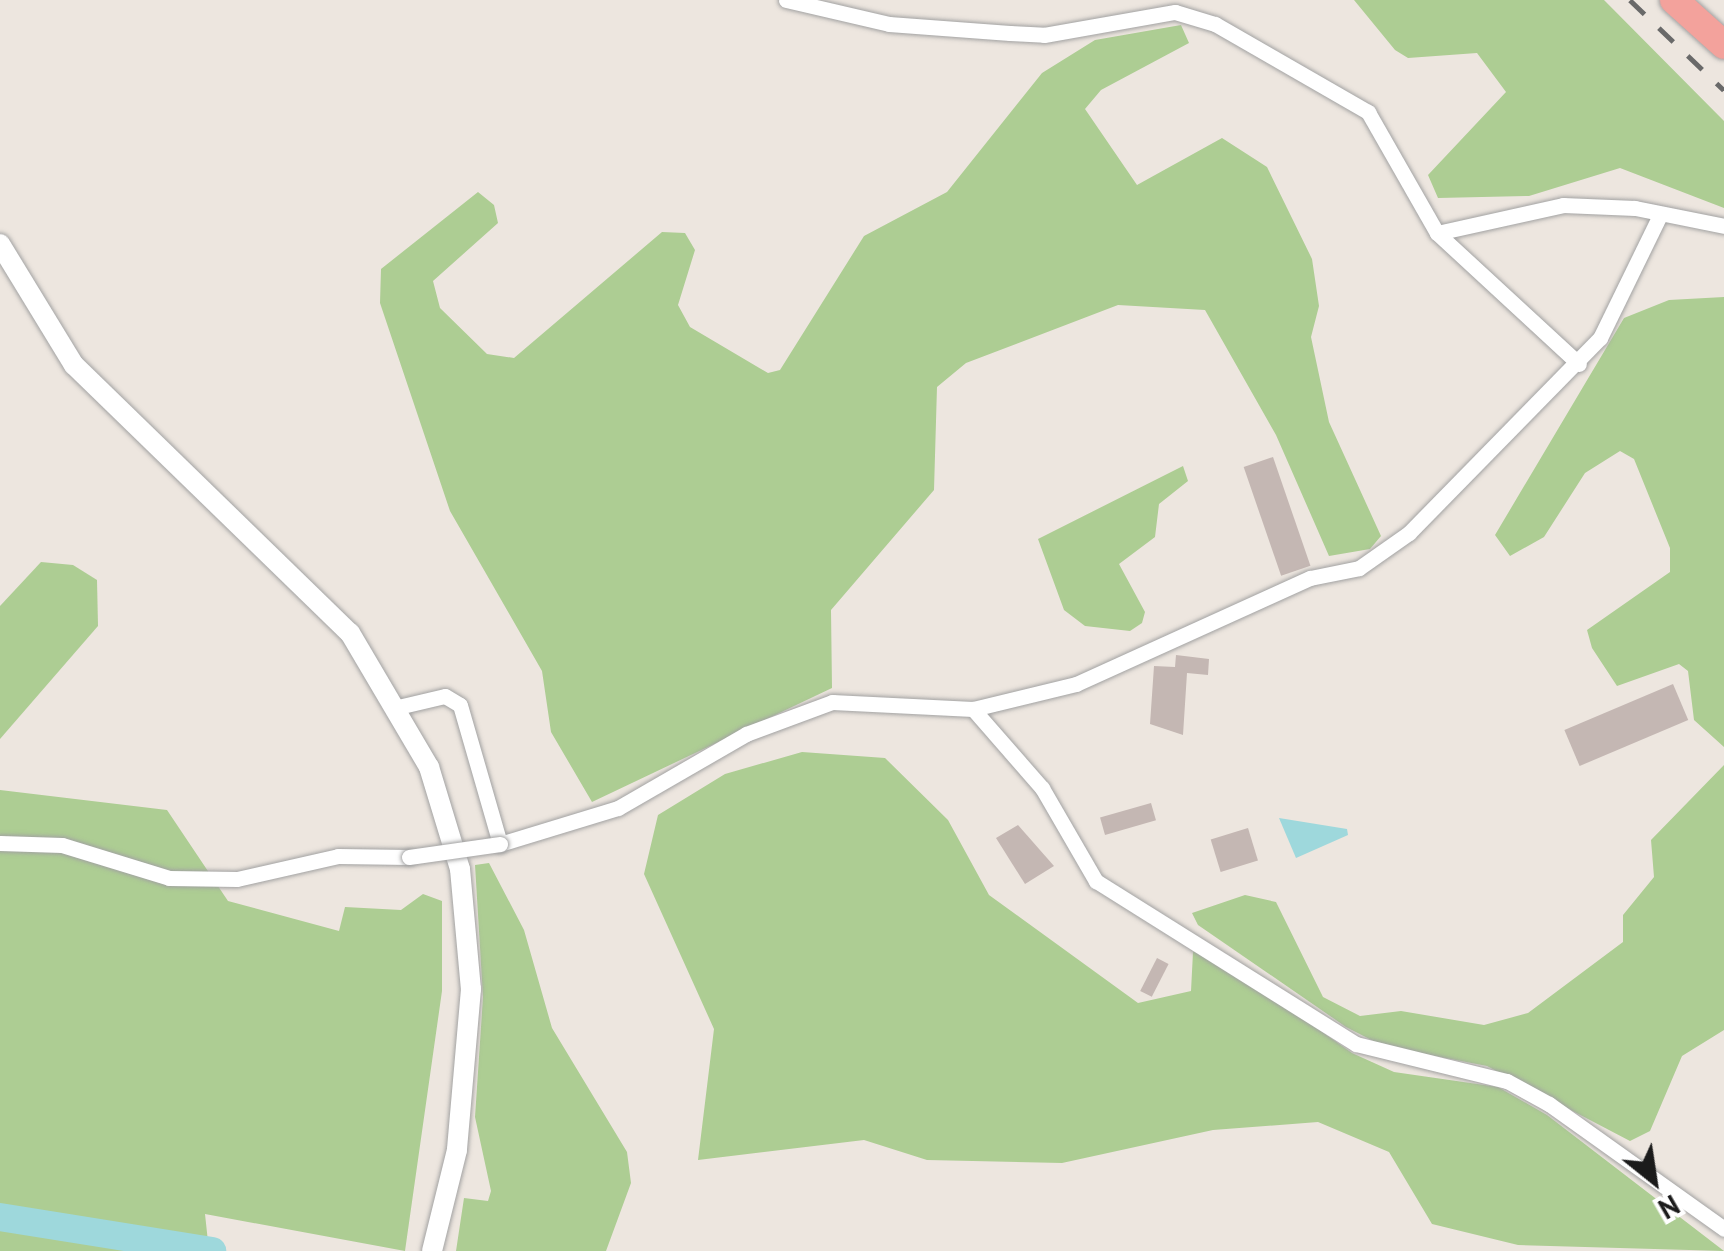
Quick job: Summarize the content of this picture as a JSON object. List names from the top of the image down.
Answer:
{
  "north": "bottom right"
}
